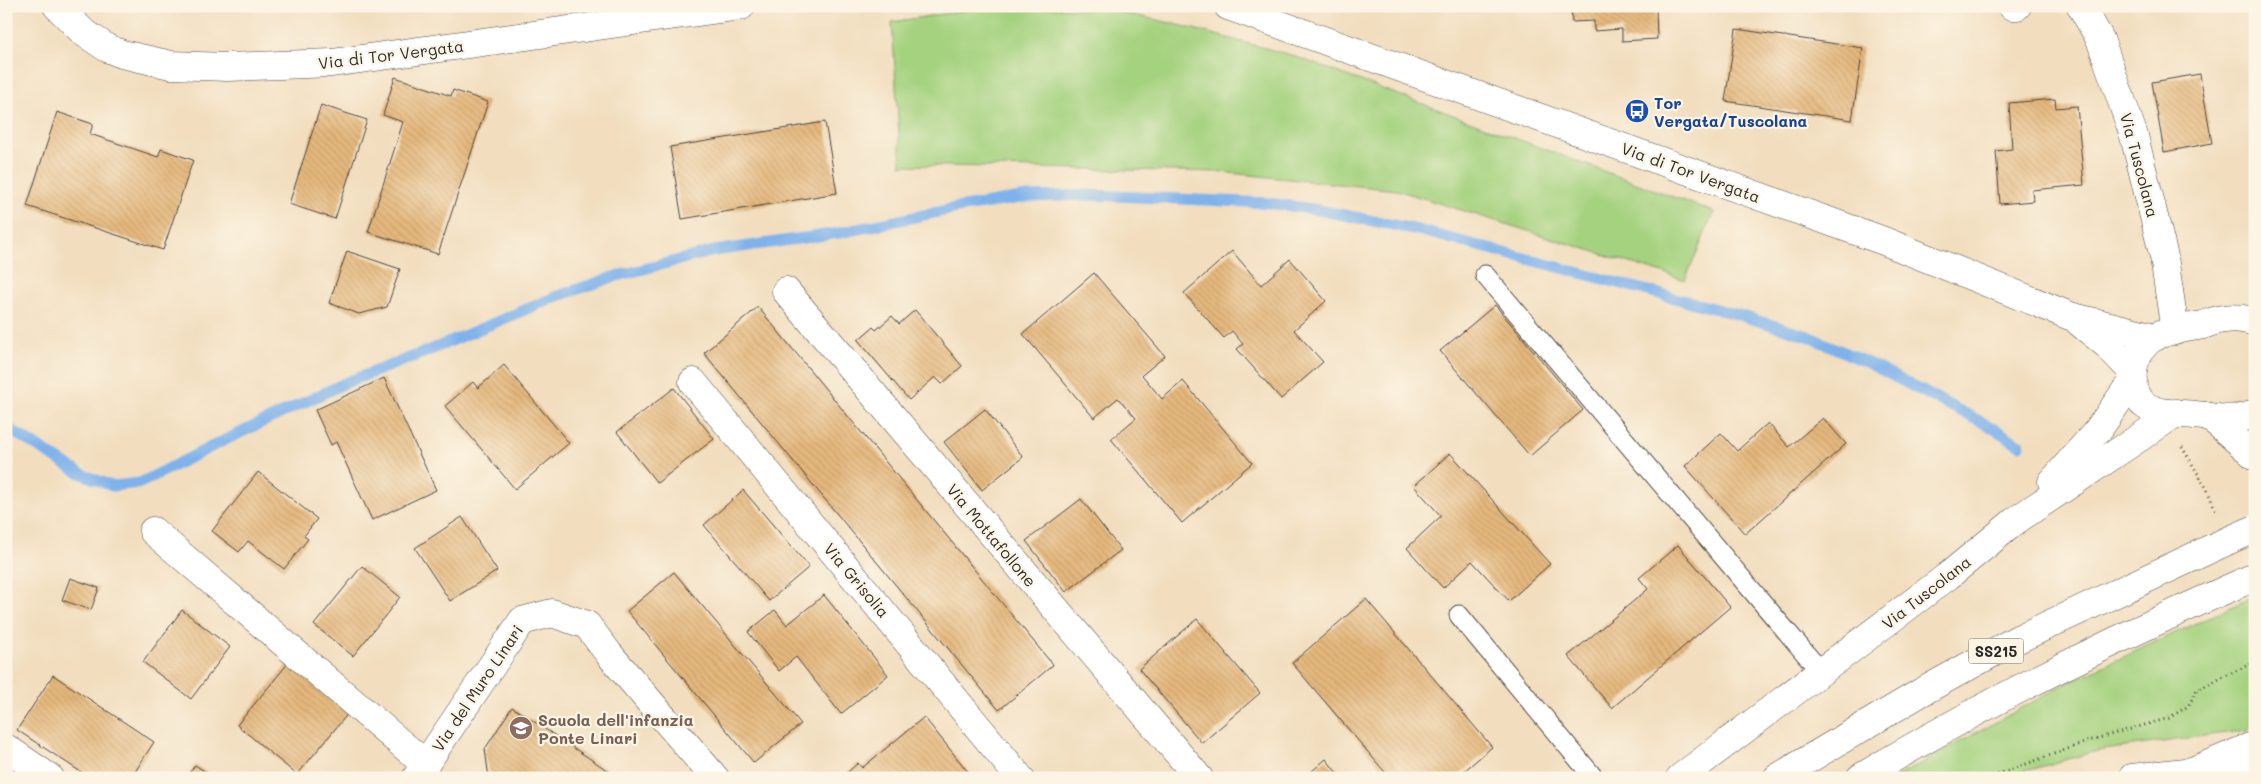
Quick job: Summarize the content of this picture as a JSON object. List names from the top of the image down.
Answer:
{
  "streets": {
    "main road": [
      "Via di Tor Vergata",
      "Via Tuscolana",
      "Via Mottafollone",
      "Via Grisolia",
      "SS215",
      "Via del Muro Linari"
    ]
  },
  "crossings": [
    ["Via di Tor Vergata", "Via Tuscolana"]
  ],
  "places": {
    "bus stop": ["Tor Vergata/Tuscolana"],
    "school or university": ["Scuola dell'infanzia Ponte Linari"]
  }
}
